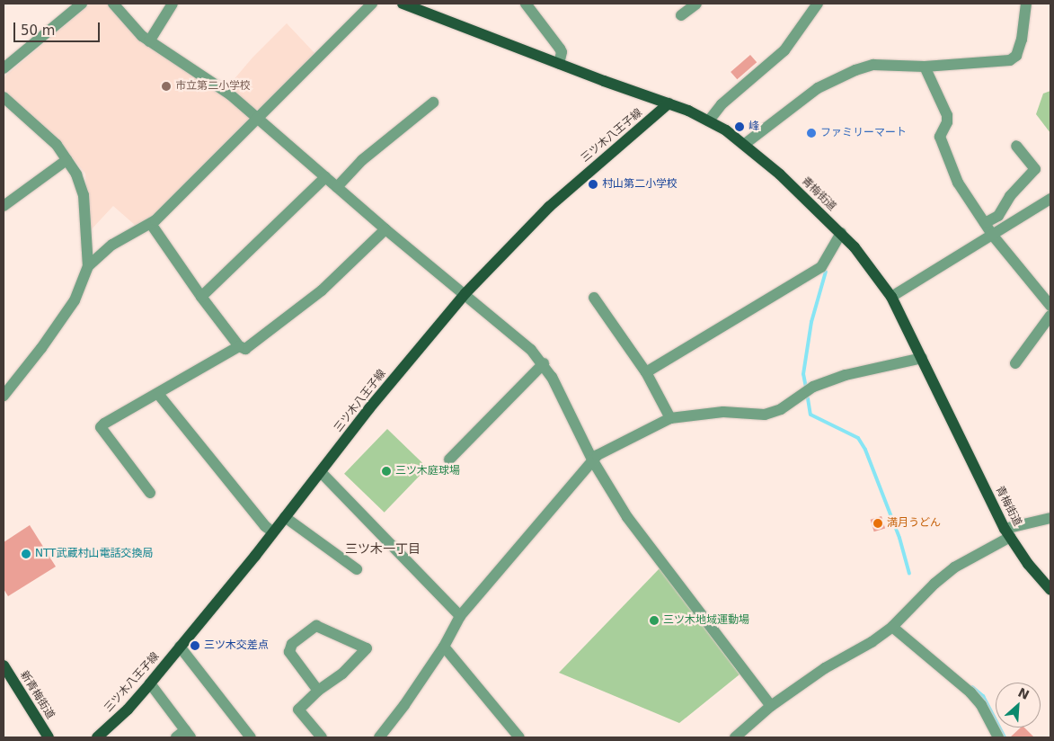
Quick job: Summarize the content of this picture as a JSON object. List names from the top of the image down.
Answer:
{
  "streets": {
    "main road": ["三ツ木八王子線", "青梅街道", "新青梅街道"]
  },
  "crossings": [
    ["三ツ木八王子線", "青梅街道"]
  ],
  "districts": ["三ツ木一丁目"],
  "places": [
    "市立第二小学校",
    "峰",
    "ファミリーマート",
    "村山第二小学校",
    "三ツ木庭球場",
    "満月うどん",
    "NTT武蔵村山電話交換局",
    "三ツ木地域運動場",
    "三ツ木交差点"
  ],
  "scale_bar": "50 m",
  "north": "top right"
}
